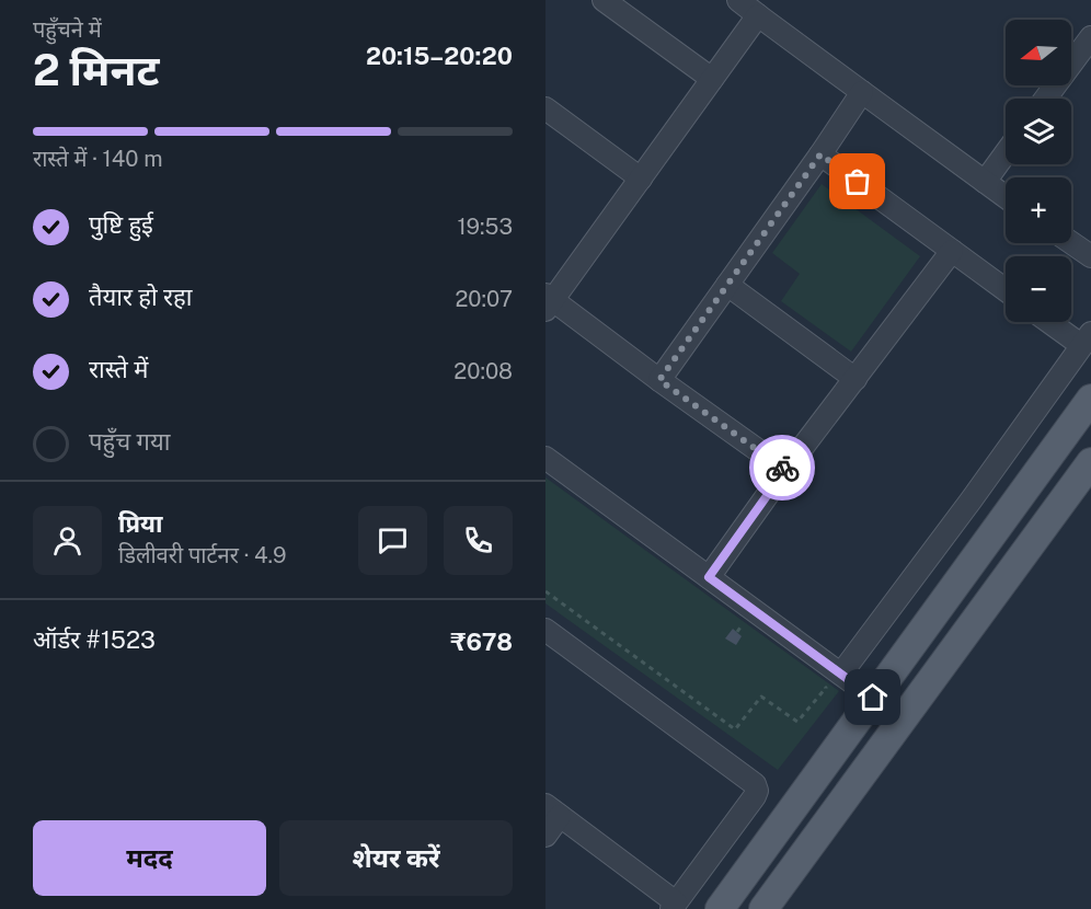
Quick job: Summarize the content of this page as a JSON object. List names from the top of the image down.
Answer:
{
  "north": "left",
  "page": {
    "heading": ["2 मिनट", "पहुँचने में", "20:15–20:20"],
    "panel": [
      "प्रिया",
      "डिलीवरी पार्टनर · 4.9",
      "ऑर्डर #1523",
      "₹678"
    ],
    "map_buttons": ["+", "−"],
    "bar": "रास्ते में · 140 m",
    "list": [
      ["पुष्टि हुई", "19:53"],
      ["तैयार हो रहा", "20:07"],
      ["रास्ते में", "20:08"],
      "पहुँच गया"
    ],
    "buttons": ["मदद", "शेयर करें"]
  }
}
